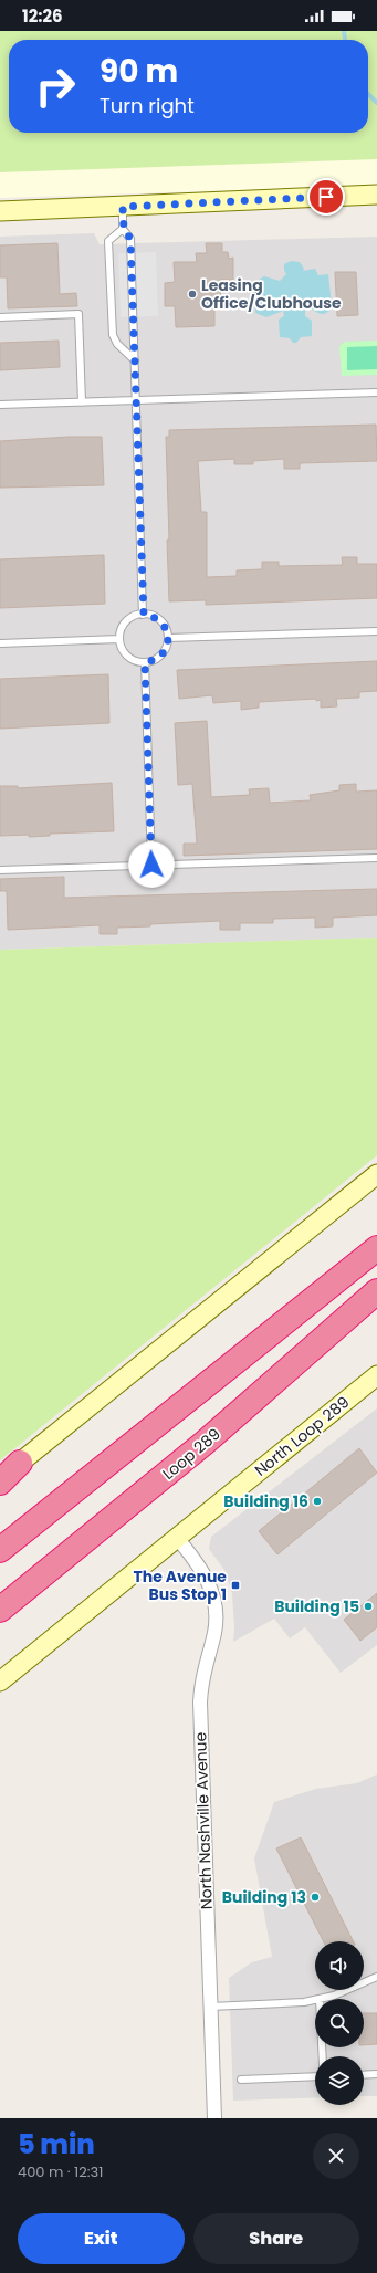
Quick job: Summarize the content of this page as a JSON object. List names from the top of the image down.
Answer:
{
  "streets": {
    "highway": ["Loop 289"],
    "main road": ["North Loop 289"],
    "street": ["North Nashville Avenue"]
  },
  "crossings": [
    ["North Loop 289", "North Nashville Avenue"]
  ],
  "places": {
    "other": [
      "Leasing Office/Clubhouse",
      "Building 16",
      "Building 15",
      "Building 13"
    ],
    "transit": ["The Avenue Bus Stop 1"]
  },
  "page": {
    "status": "12:26",
    "turn": ["90 m", "Turn right"],
    "heading": ["5 min", "400 m · 12:31"],
    "buttons": ["Exit", "Share"]
  }
}
